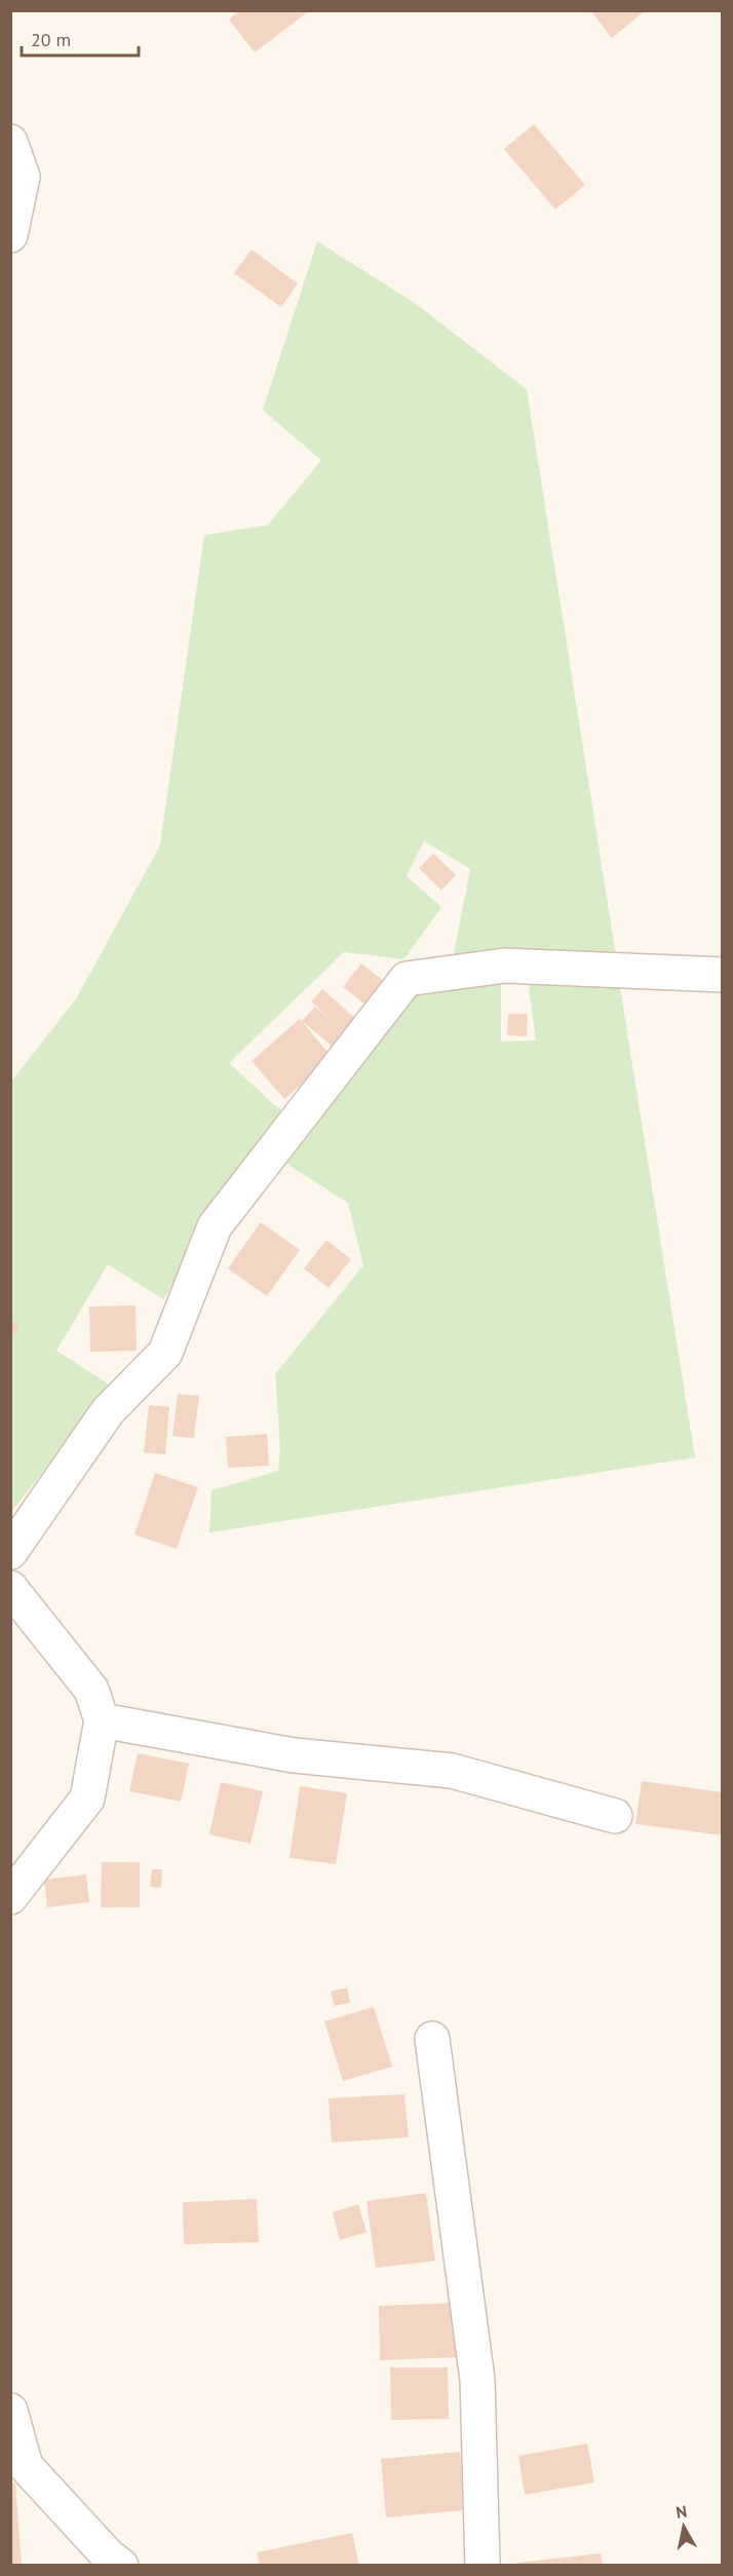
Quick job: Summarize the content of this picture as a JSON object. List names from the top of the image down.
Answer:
{
  "scale_bar": "20 m",
  "north": "top"
}
